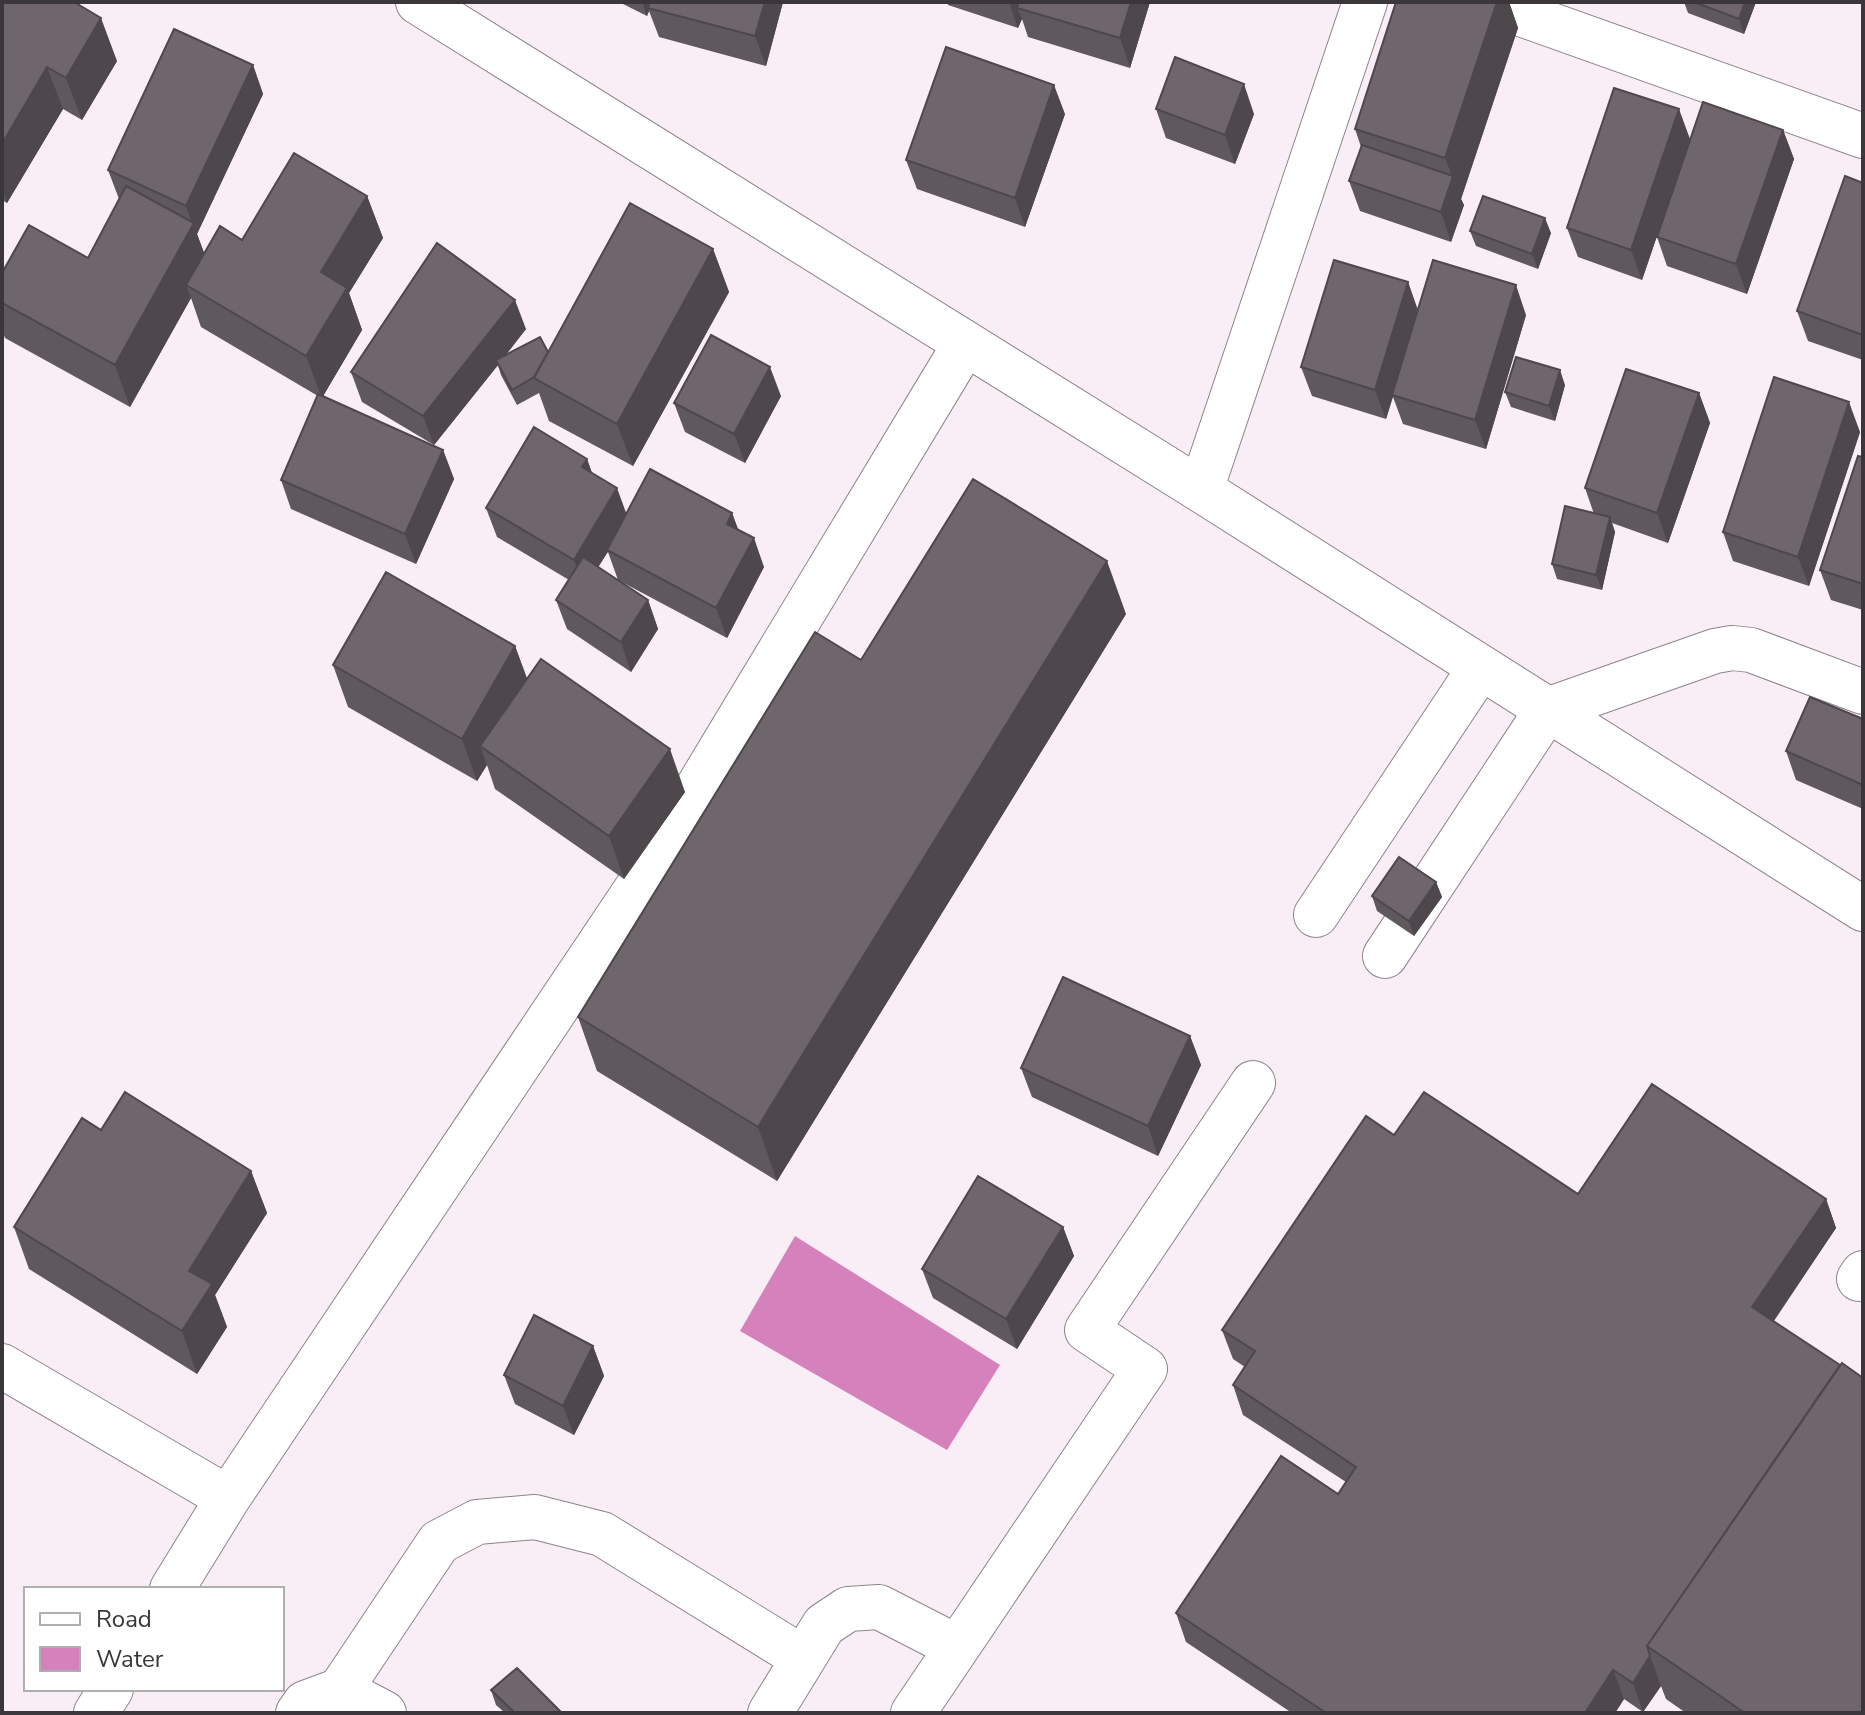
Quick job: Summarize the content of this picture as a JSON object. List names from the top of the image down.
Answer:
{
  "legend": ["Road", "Water"]
}
